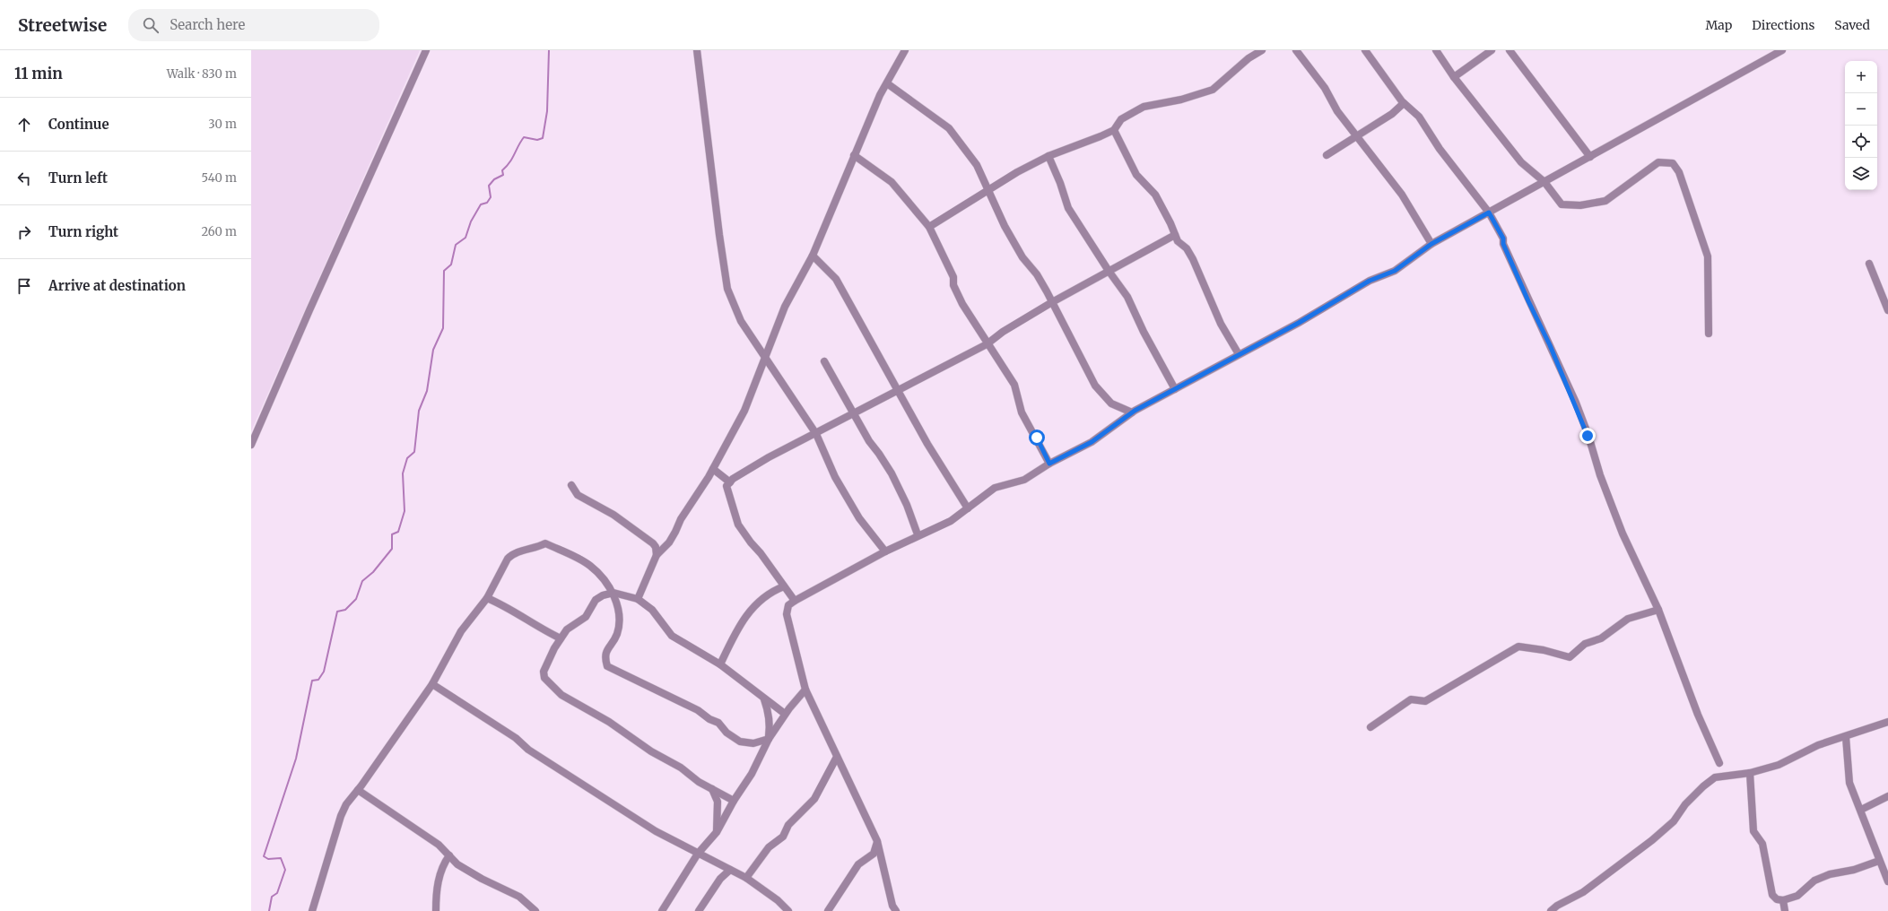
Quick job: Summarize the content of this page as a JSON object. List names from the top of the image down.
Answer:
{
  "page": {
    "header": "Streetwise",
    "search": "Search here",
    "nav": ["Map", "Directions", "Saved"],
    "heading": ["11 min", "Walk · 830 m"],
    "map_buttons": ["+", "−"],
    "list": [
      ["Continue", "30 m"],
      ["Turn left", "540 m"],
      ["Turn right", "260 m"],
      "Arrive at destination"
    ]
  }
}
